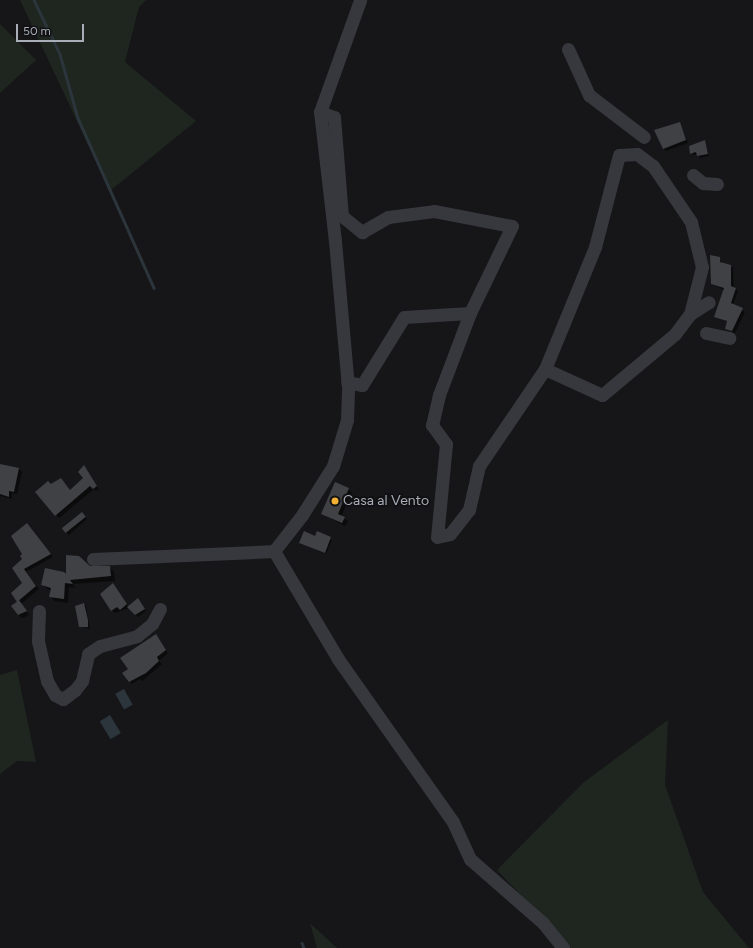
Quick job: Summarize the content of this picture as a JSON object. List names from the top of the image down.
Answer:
{
  "places": ["Casa al Vento"],
  "scale_bar": "50 m"
}
